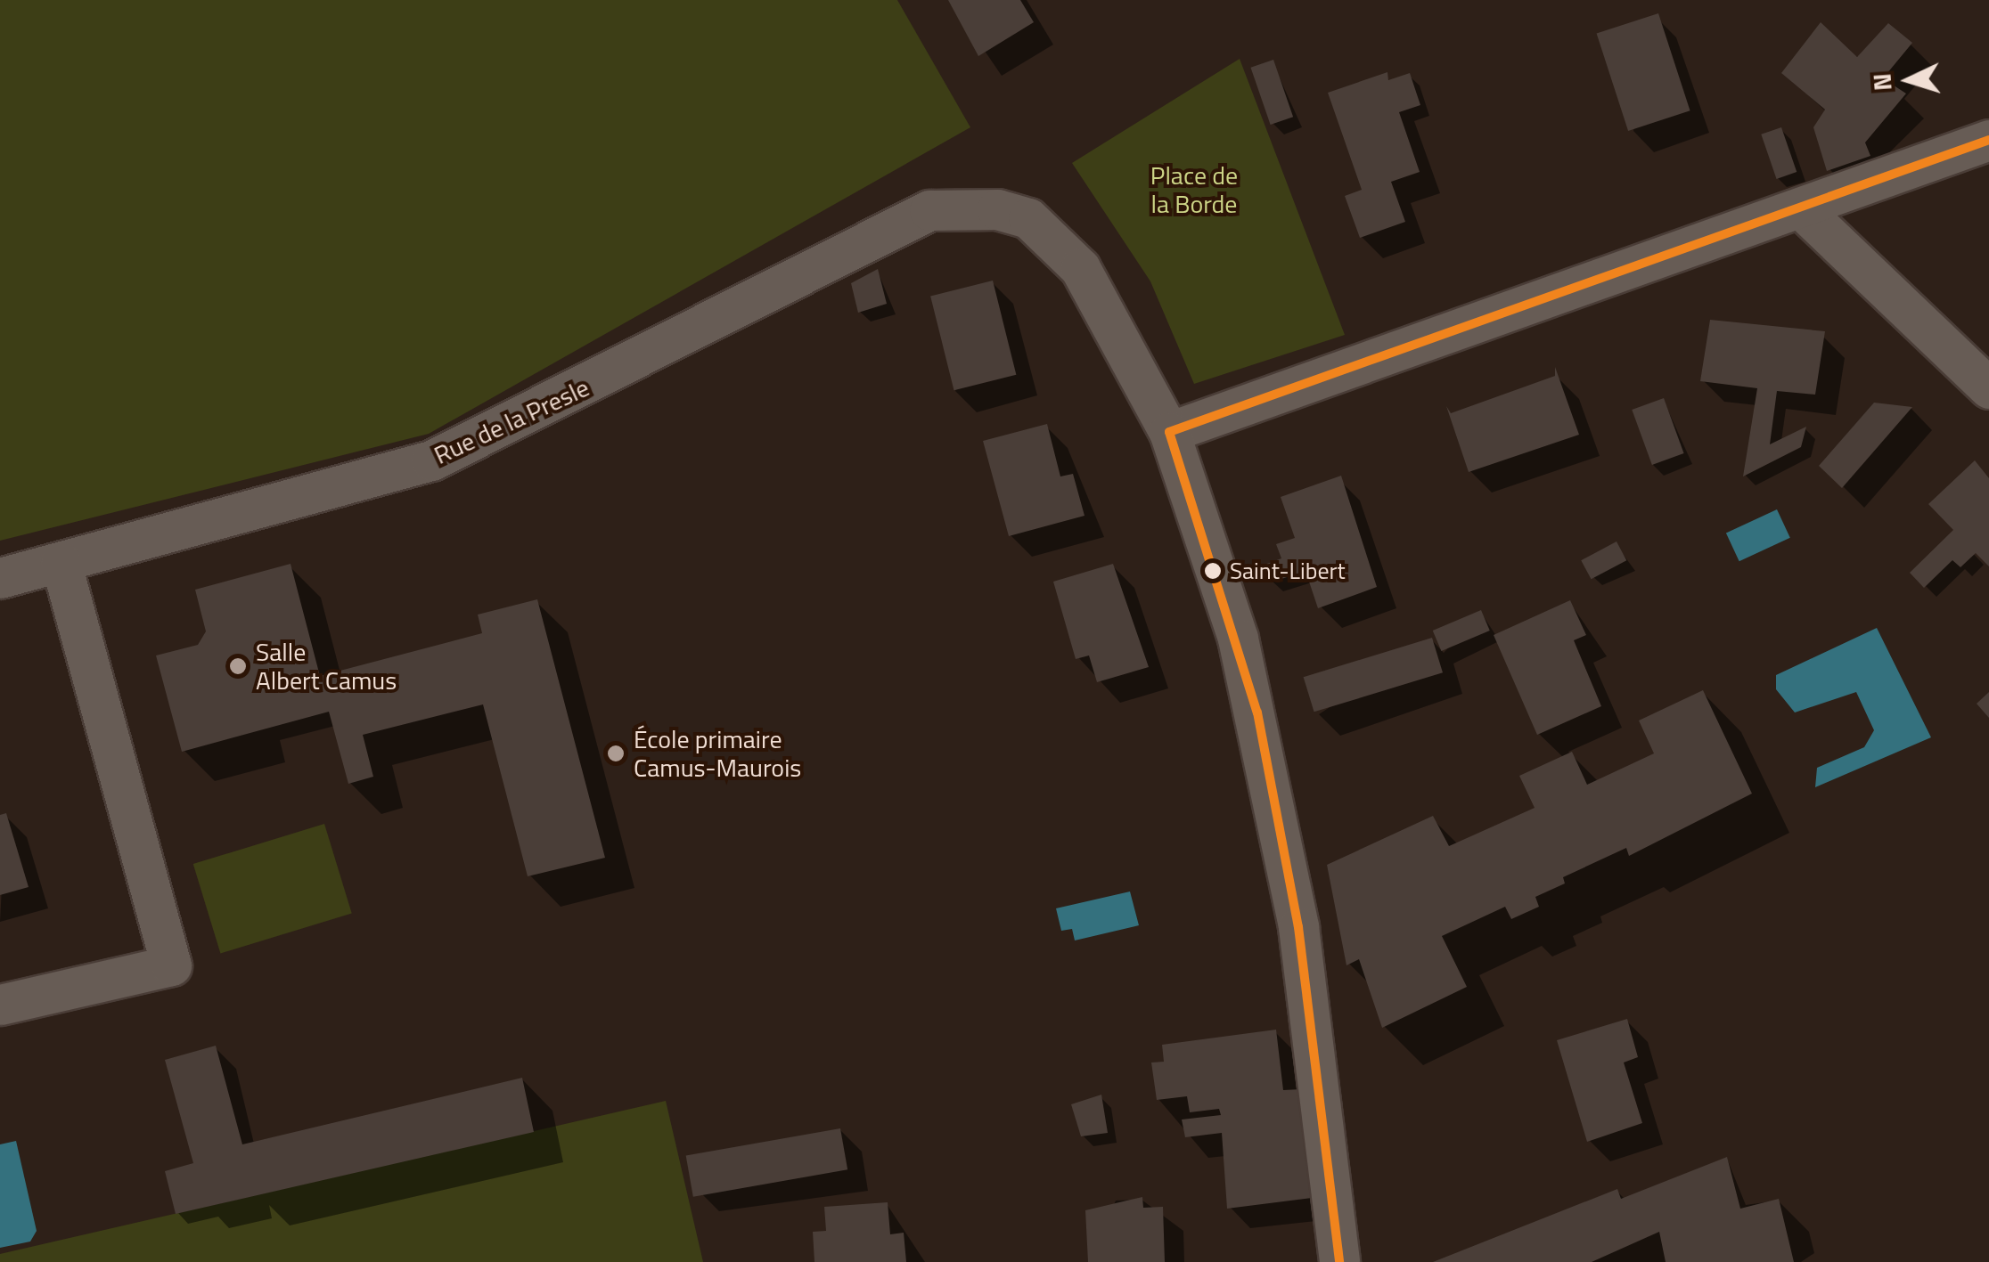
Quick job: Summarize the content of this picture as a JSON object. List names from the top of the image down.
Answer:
{
  "streets": {
    "street": ["Rue de la Presle"]
  },
  "parks": ["Place de la Borde"],
  "places": ["Saint-Libert", "Salle Albert Camus", "École primaire Camus-Maurois"],
  "north": "left"
}
